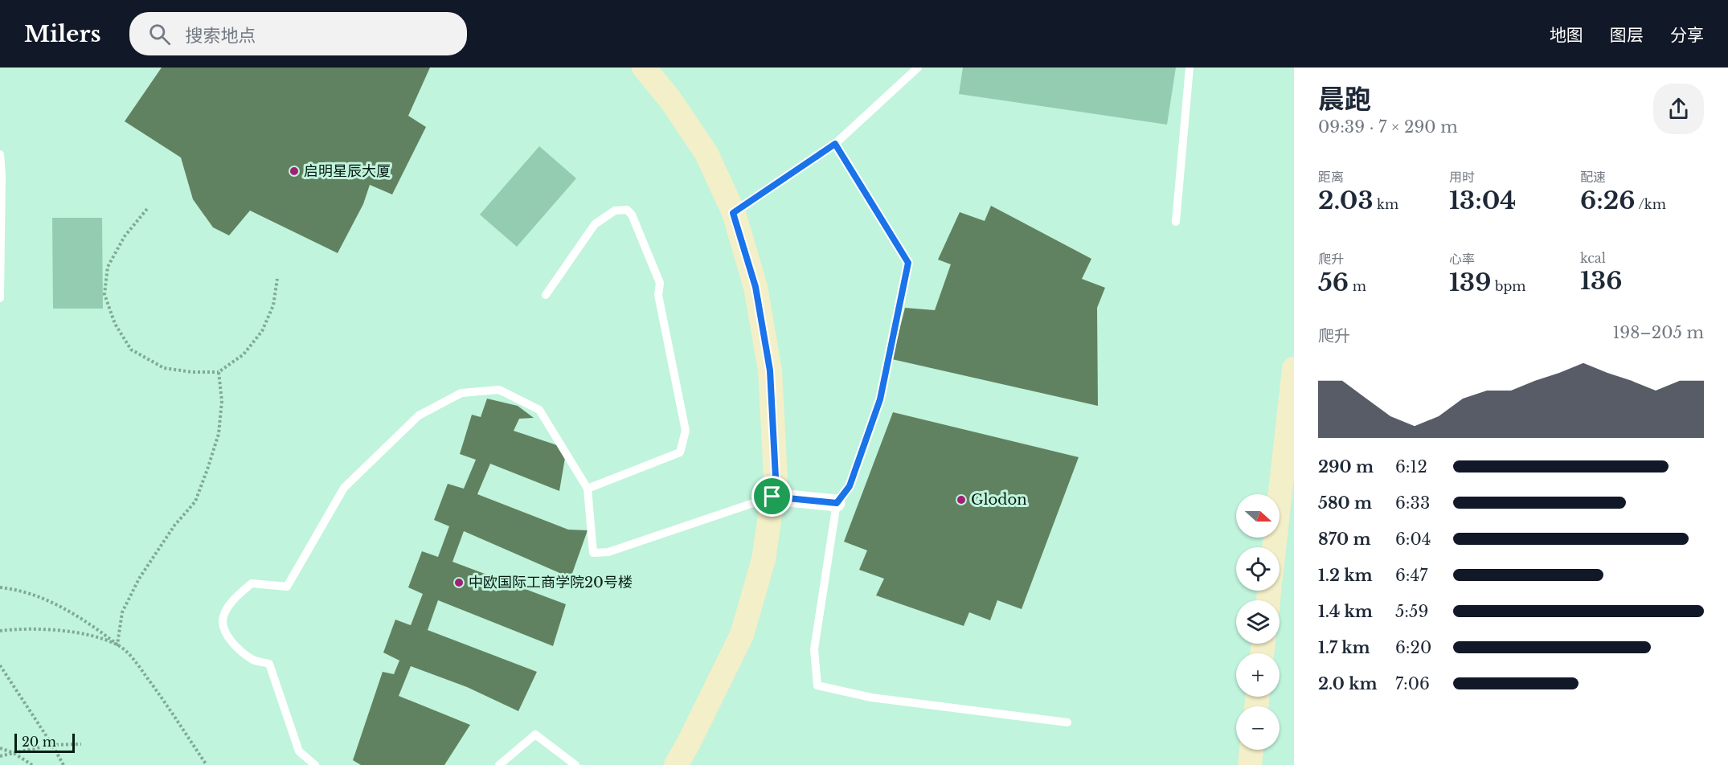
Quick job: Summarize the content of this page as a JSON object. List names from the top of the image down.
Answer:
{
  "places": ["启明星辰大厦", "Glodon", "中欧国际工商学院20号楼"],
  "scale_bar": "20 m",
  "north": "right",
  "page": {
    "header": "Milers",
    "search": "搜索地点",
    "nav": ["地图", "图层", "分享"],
    "heading": ["晨跑", "09:39 · 7 × 290 m"],
    "stats": [
      ["距离", "2.03 km"],
      ["用时", "13:04"],
      ["配速", "6:26 /km"],
      ["爬升", "56 m"],
      ["心率", "139 bpm"],
      ["kcal", "136"]
    ],
    "chart": ["爬升", "198–205 m"],
    "list": [
      {
        "name": "290 m",
        "note": "6:12"
      },
      {
        "name": "580 m",
        "note": "6:33"
      },
      {
        "name": "870 m",
        "note": "6:04"
      },
      {
        "name": "1.2 km",
        "note": "6:47"
      },
      {
        "name": "1.4 km",
        "note": "5:59"
      },
      {
        "name": "1.7 km",
        "note": "6:20"
      },
      {
        "name": "2.0 km",
        "note": "7:06"
      }
    ],
    "map_buttons": ["+", "−"],
    "scale": "20 m"
  }
}
